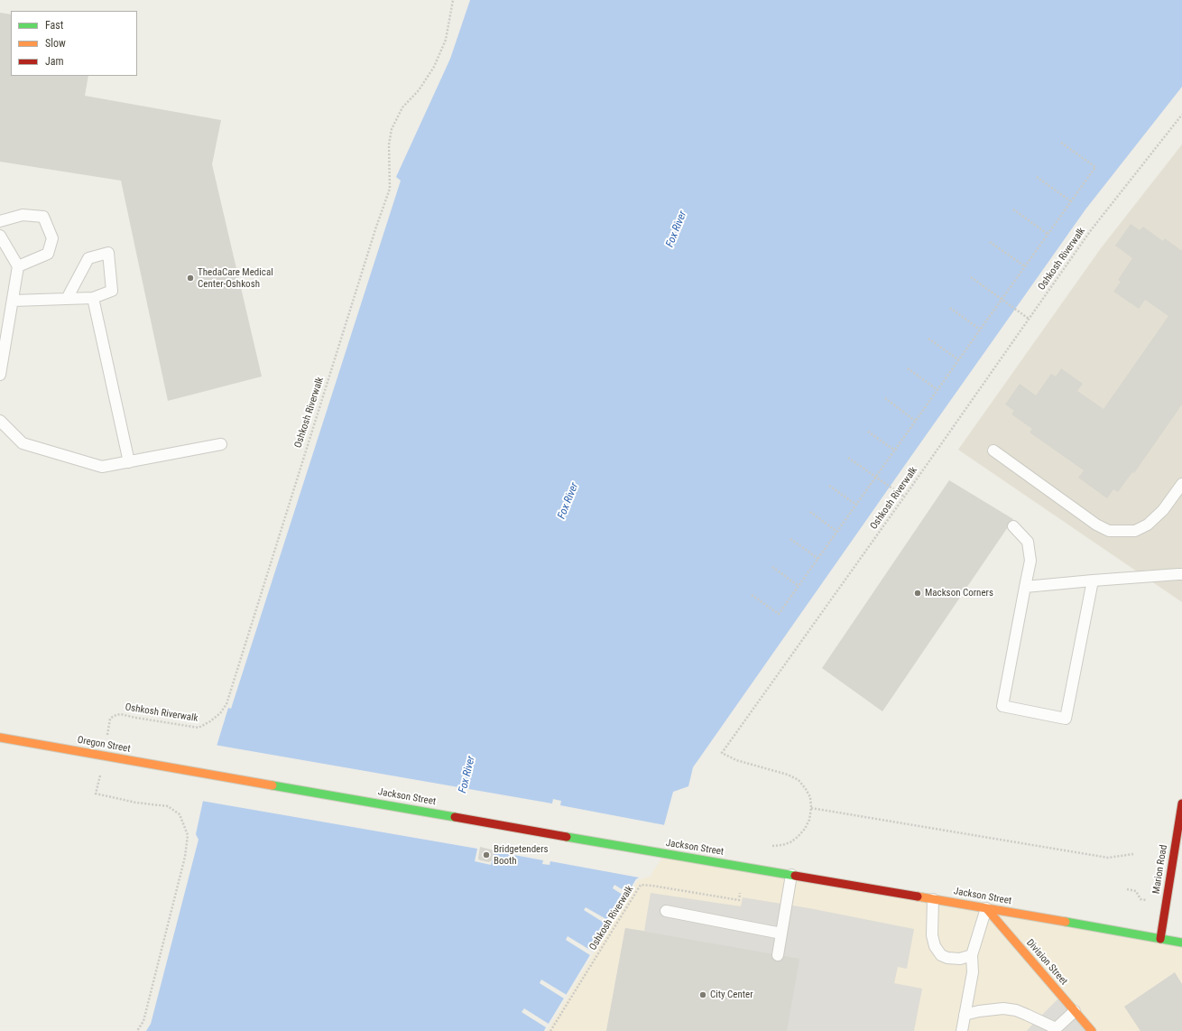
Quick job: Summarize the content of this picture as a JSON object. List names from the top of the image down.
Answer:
{
  "streets": {
    "main road": [
      "Oregon Street",
      "Jackson Street",
      "Marion Road",
      "Division Street"
    ],
    "path": ["Oshkosh Riverwalk"]
  },
  "crossings": [
    ["Oregon Street", "Jackson Street"],
    ["Jackson Street", "Marion Road"],
    ["Jackson Street", "Division Street"]
  ],
  "water": ["Fox River"],
  "places": [
    "ThedaCare Medical Center-Oshkosh",
    "Mackson Corners",
    "Bridgetenders Booth",
    "City Center"
  ],
  "legend": ["Fast", "Slow", "Jam"]
}
